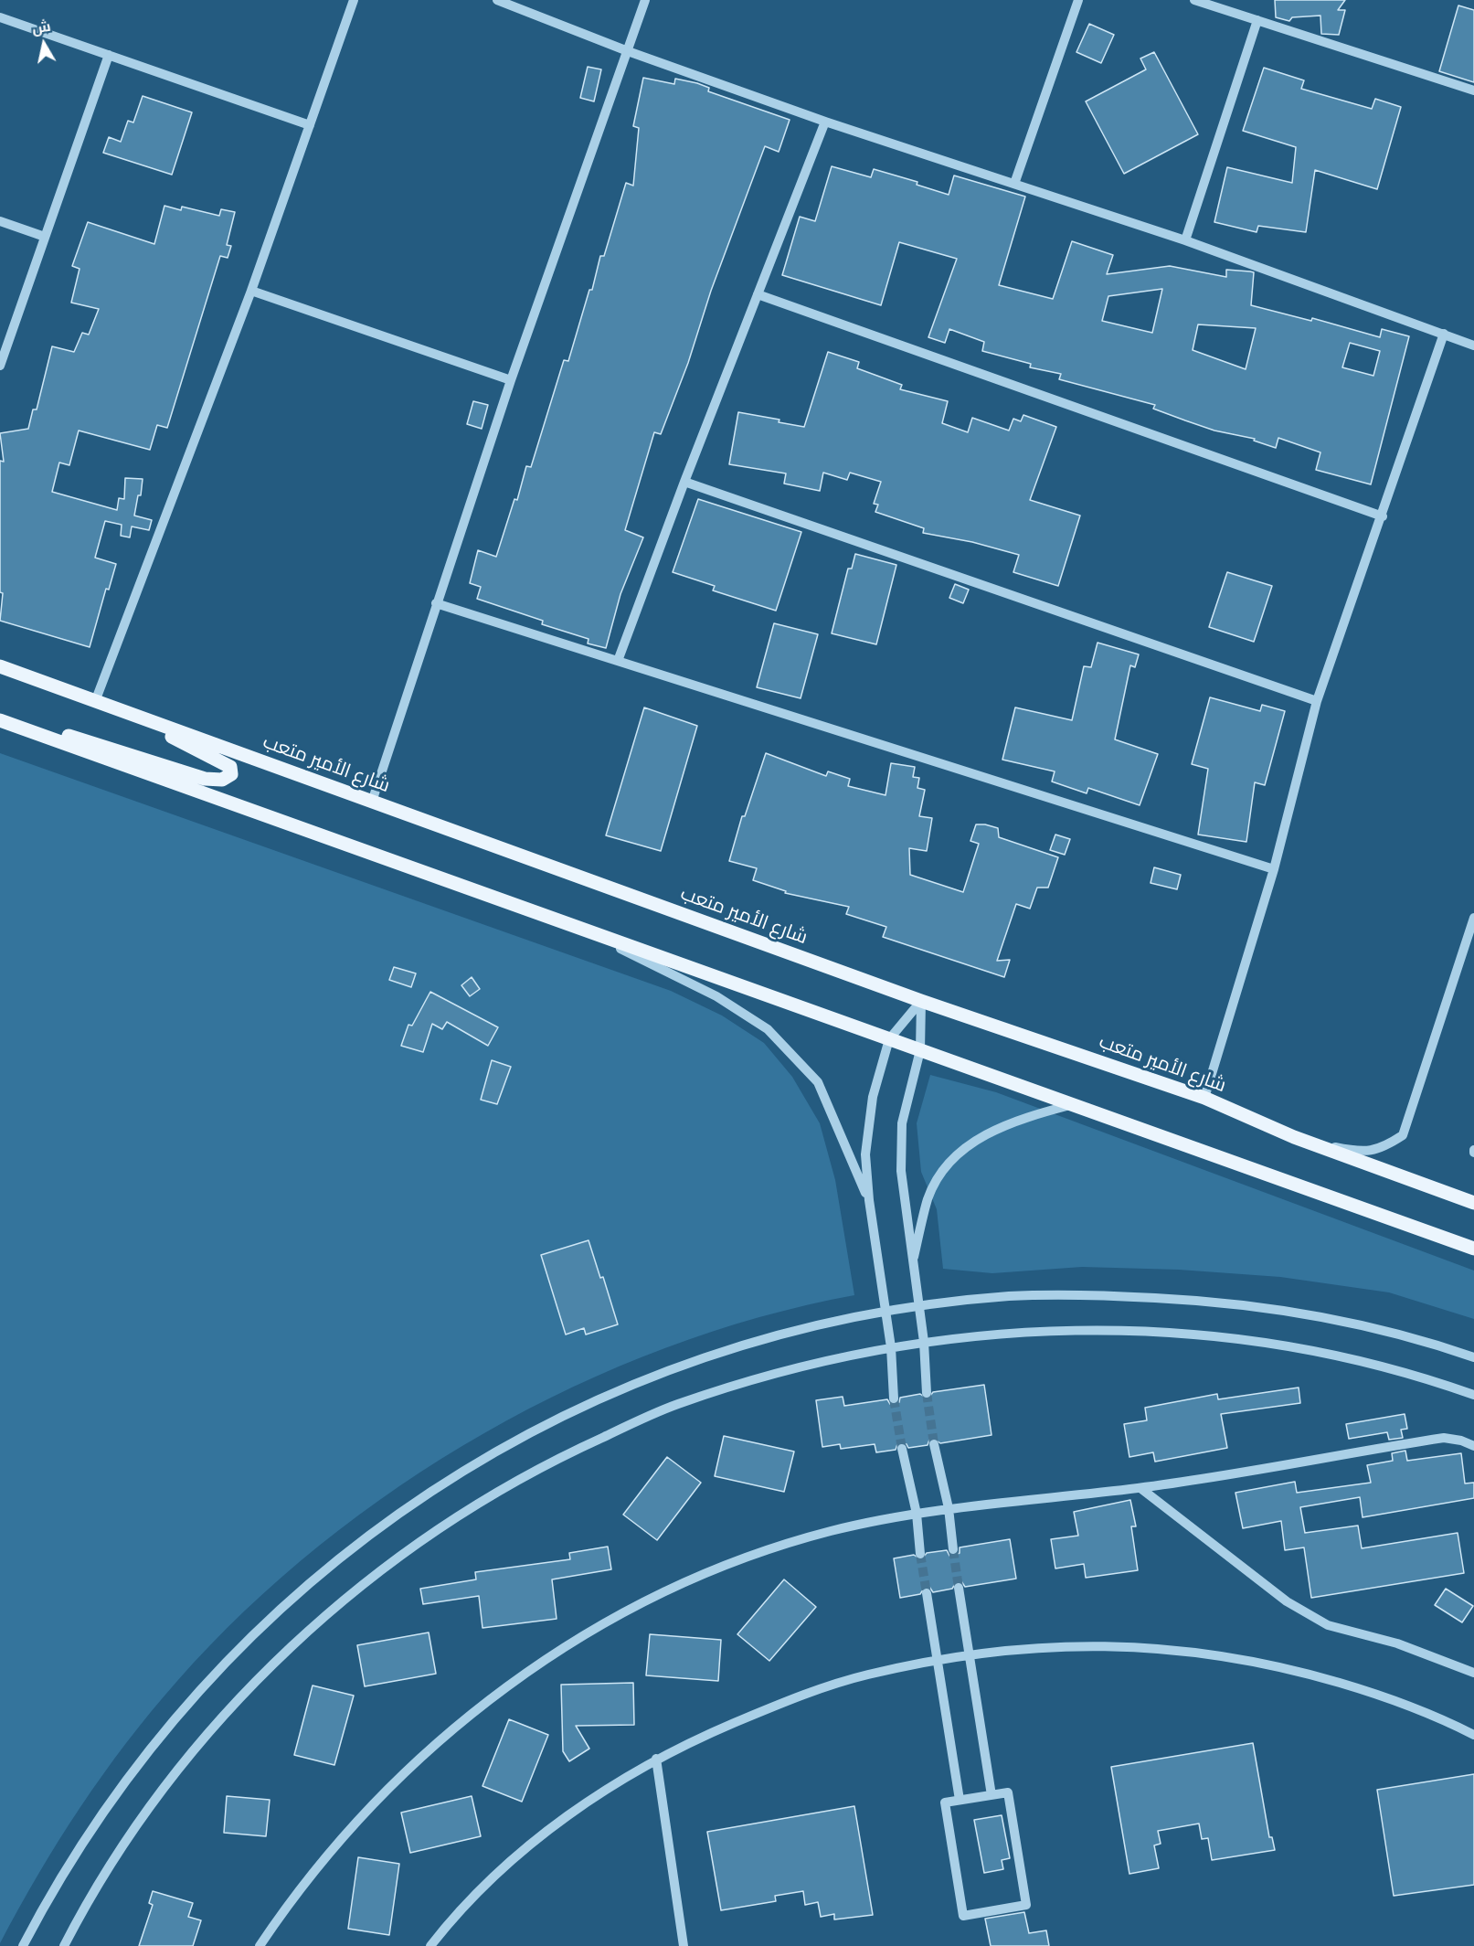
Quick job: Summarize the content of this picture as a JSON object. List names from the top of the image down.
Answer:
{
  "streets": {
    "main road": ["شارع الأمير متعب"]
  },
  "north": "top"
}
